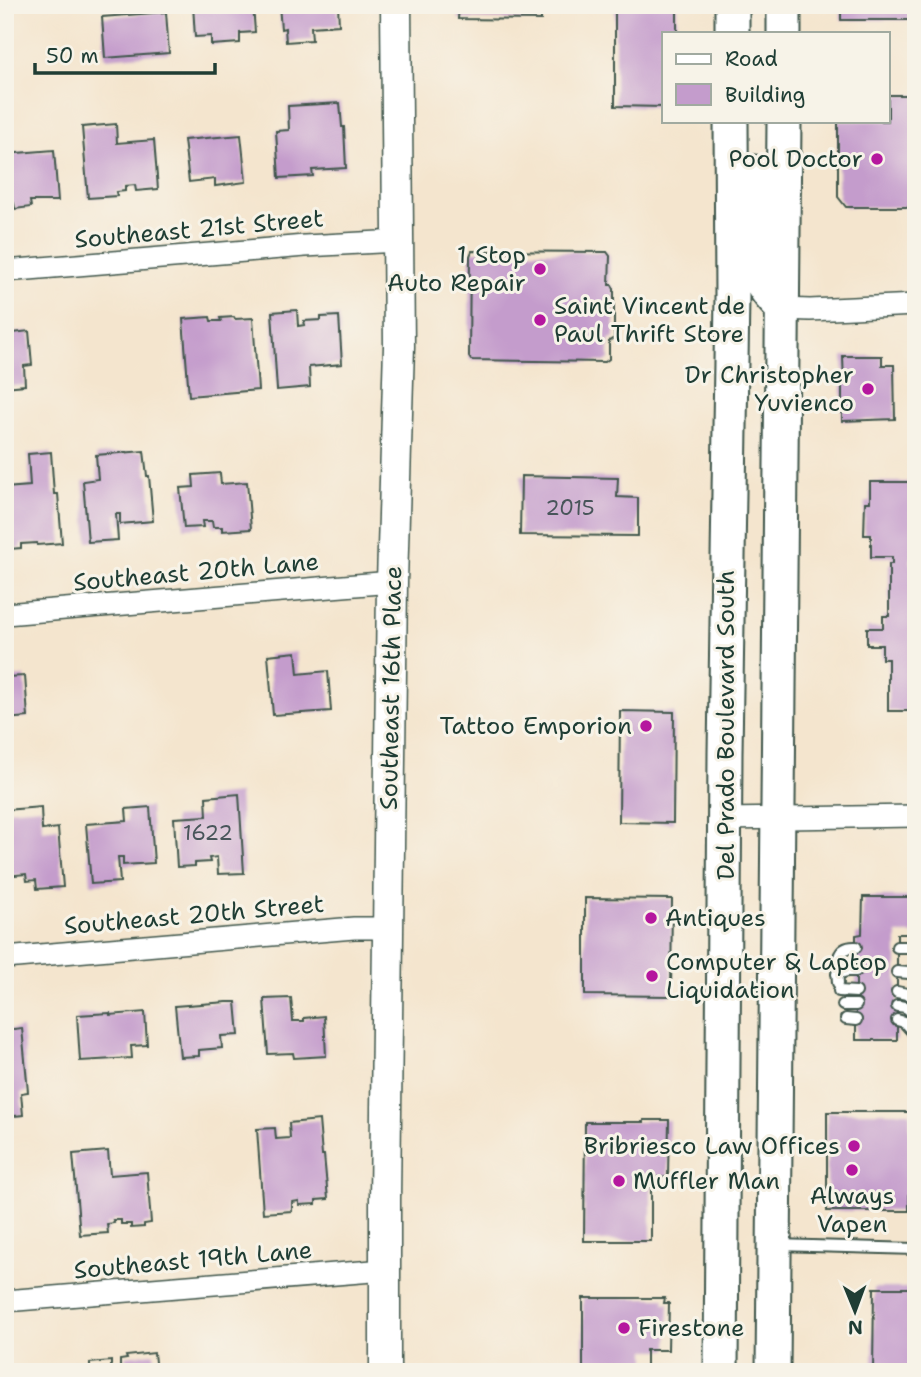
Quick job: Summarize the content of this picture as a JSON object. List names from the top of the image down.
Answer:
{
  "streets": {
    "main road": ["Del Prado Boulevard South"],
    "street": [
      "Southeast 21st Street",
      "Southeast 20th Lane",
      "Southeast 16th Place",
      "Southeast 20th Street",
      "Southeast 19th Lane"
    ]
  },
  "crossings": [
    ["Southeast 21st Street", "Southeast 16th Place"],
    ["Southeast 20th Lane", "Southeast 16th Place"],
    ["Southeast 16th Place", "Southeast 20th Street"],
    ["Southeast 16th Place", "Southeast 19th Lane"]
  ],
  "places": [
    "Pool Doctor",
    "1 Stop Auto Repair",
    "Saint Vincent de Paul Thrift Store",
    "Dr Christopher Yuvienco",
    "Tattoo Emporion",
    "Antiques",
    "Computer & Laptop Liquidation",
    "Bribriesco Law Offices",
    "Always Vapen",
    "Muffler Man",
    "Firestone"
  ],
  "house_numbers": ["2015", "1622"],
  "legend": ["Road", "Building"],
  "scale_bar": "50 m",
  "north": "bottom"
}
